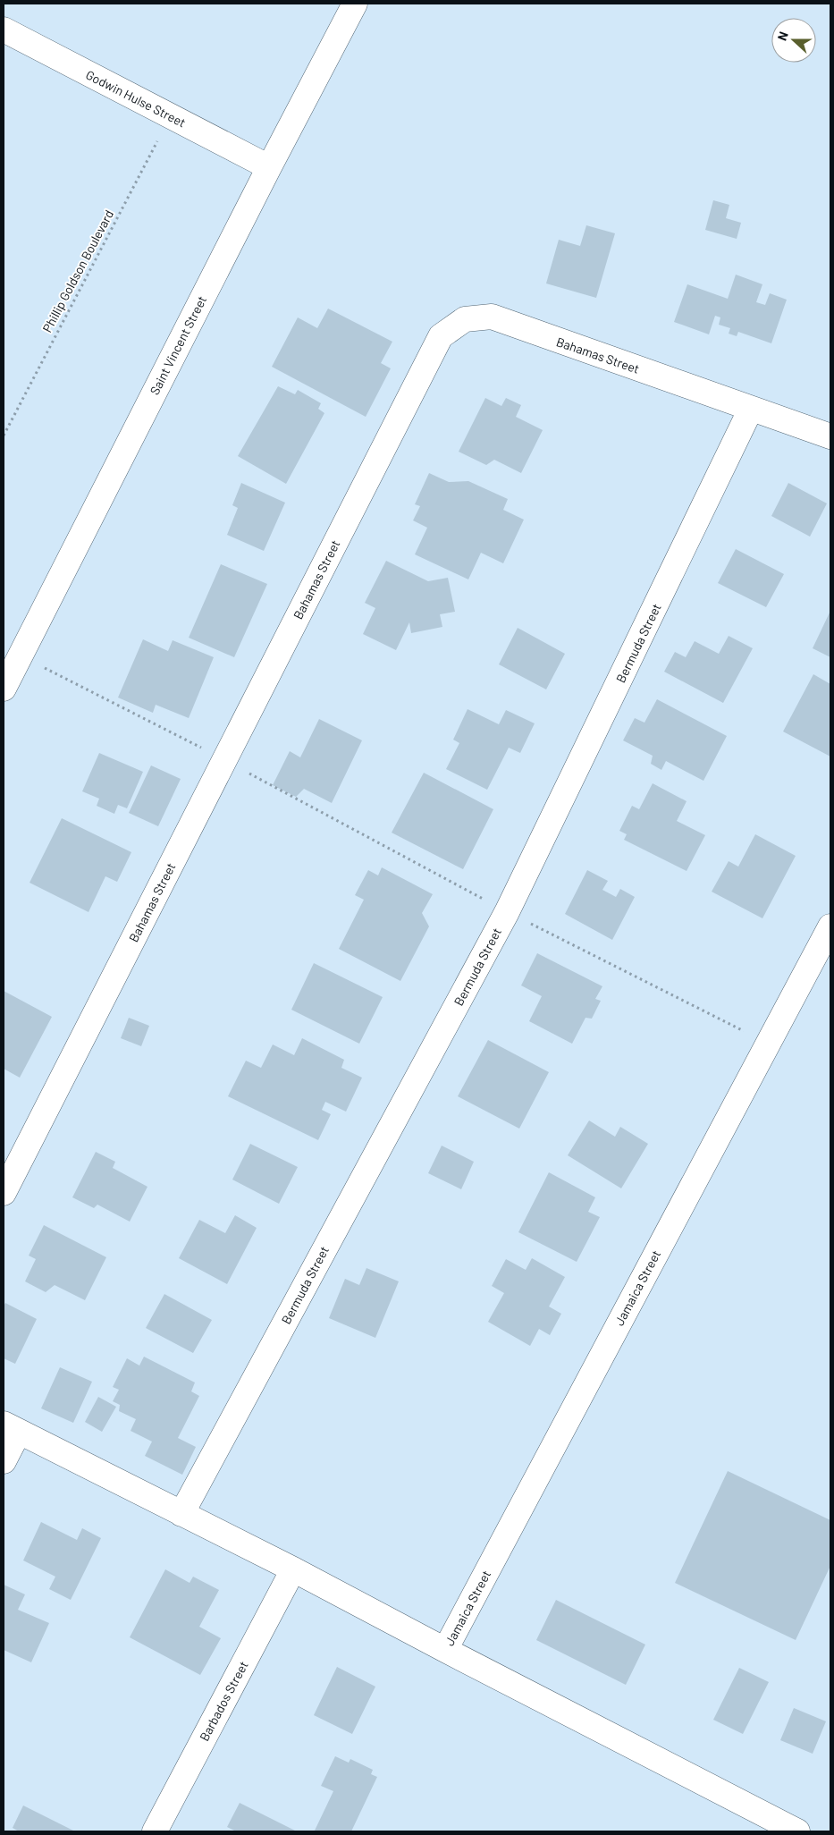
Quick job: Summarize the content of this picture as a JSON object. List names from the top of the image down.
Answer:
{
  "streets": {
    "street": [
      "Godwin Hulse Street",
      "Saint Vincent Street",
      "Bahamas Street",
      "Bermuda Street",
      "Jamaica Street",
      "Barbados Street"
    ],
    "path": ["Phillip Goldson Boulevard"]
  },
  "crossings": [
    ["Godwin Hulse Street", "Phillip Goldson Boulevard"],
    ["Godwin Hulse Street", "Saint Vincent Street"],
    ["Bahamas Street", "Bermuda Street"]
  ],
  "north": "left"
}
